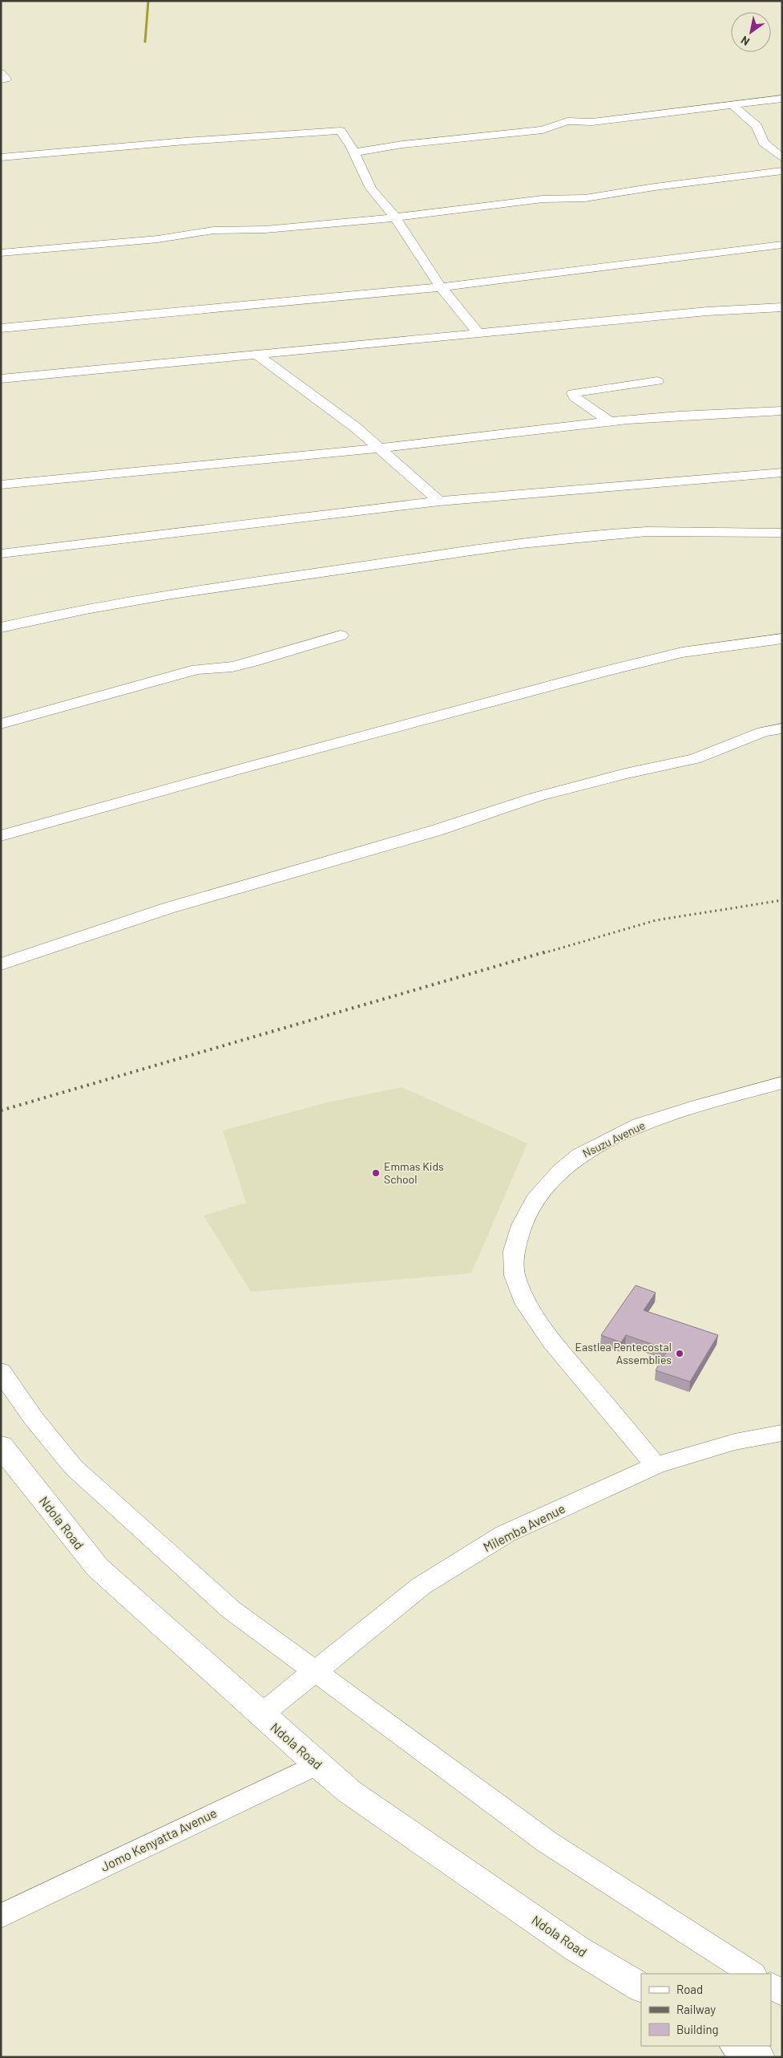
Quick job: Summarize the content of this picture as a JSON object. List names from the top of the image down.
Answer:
{
  "streets": {
    "main road": ["Ndola Road"],
    "street": ["Nsuzu Avenue", "Milemba Avenue", "Jomo Kenyatta Avenue"]
  },
  "crossings": [
    ["Nsuzu Avenue", "Milemba Avenue"],
    ["Ndola Road", "Milemba Avenue"],
    ["Ndola Road", "Jomo Kenyatta Avenue"]
  ],
  "places": ["Emmas Kids School", "Eastlea Pentecostal Assemblies"],
  "legend": ["Road", "Railway", "Building"],
  "north": "bottom left"
}
